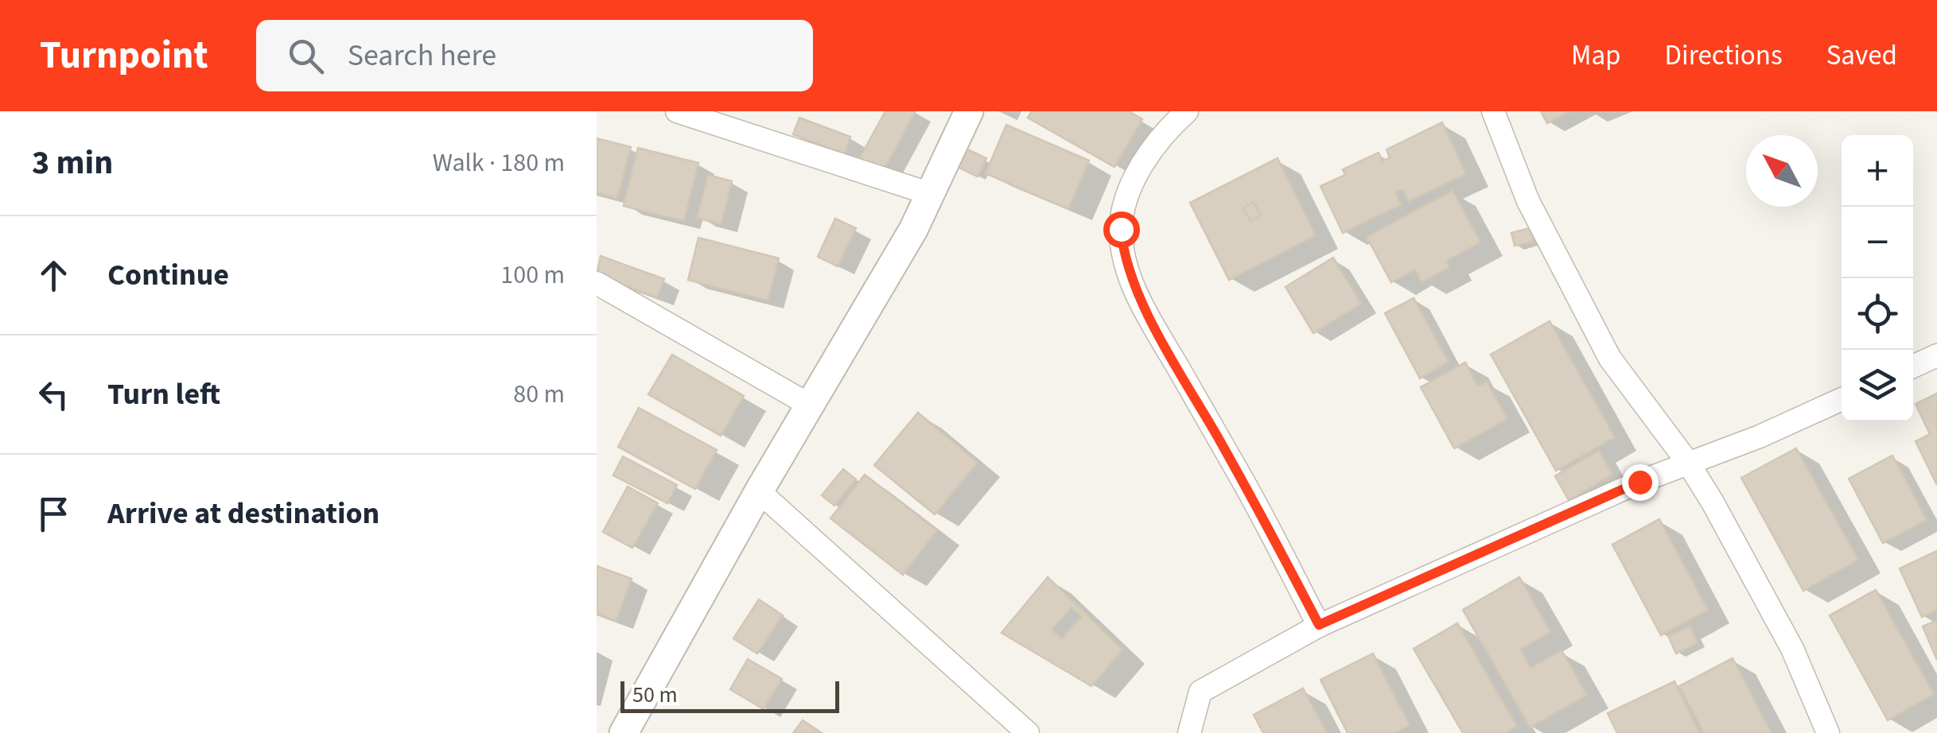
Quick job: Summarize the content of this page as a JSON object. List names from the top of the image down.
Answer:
{
  "scale_bar": "50 m",
  "north": "top left",
  "page": {
    "header": "Turnpoint",
    "search": "Search here",
    "nav": ["Map", "Directions", "Saved"],
    "heading": ["3 min", "Walk · 180 m"],
    "map_buttons": ["+", "−"],
    "list": [
      ["Continue", "100 m"],
      ["Turn left", "80 m"],
      "Arrive at destination"
    ],
    "scale": "50 m"
  }
}
